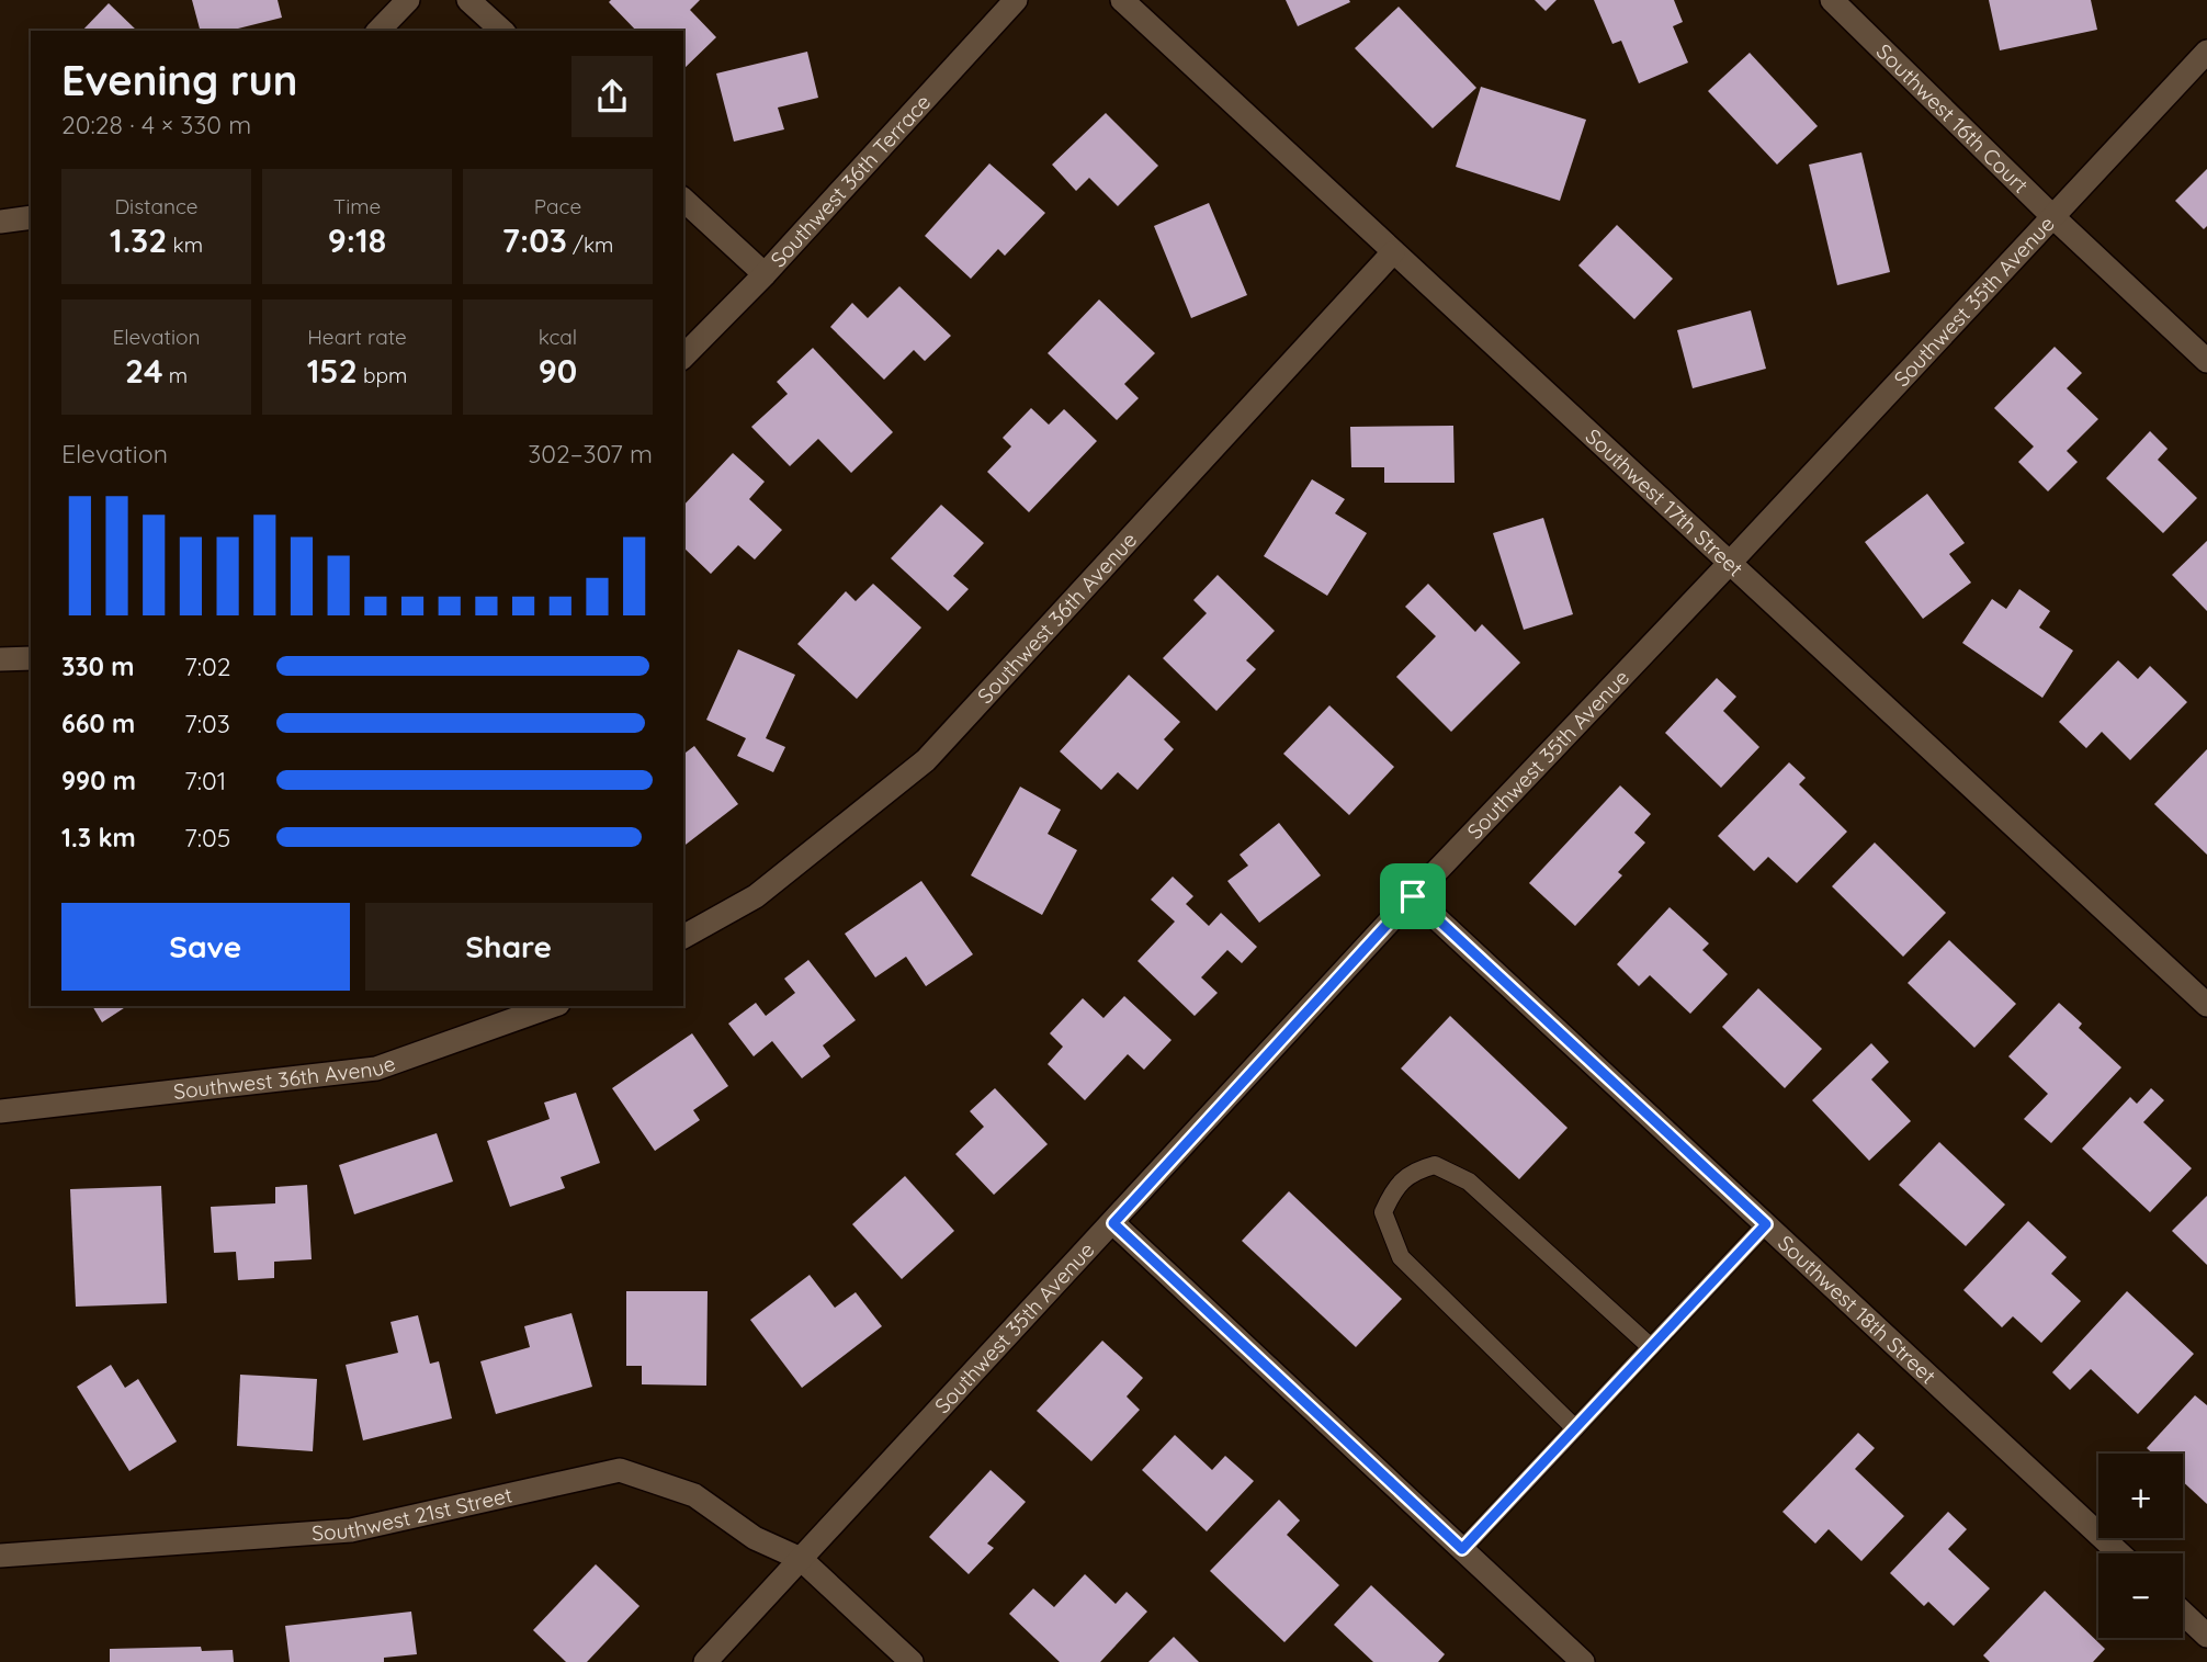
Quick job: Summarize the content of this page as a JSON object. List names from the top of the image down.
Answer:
{
  "streets": {
    "street": [
      "Southwest 16th Court",
      "Southwest 36th Terrace",
      "Southwest 35th Avenue",
      "Southwest 17th Street",
      "Southwest 36th Avenue",
      "Southwest 18th Street",
      "Southwest 21st Street"
    ]
  },
  "crossings": [
    ["Southwest 16th Court", "Southwest 35th Avenue"],
    ["Southwest 35th Avenue", "Southwest 17th Street"],
    ["Southwest 35th Avenue", "Southwest 18th Street"],
    ["Southwest 35th Avenue", "Southwest 21st Street"],
    ["Southwest 17th Street", "Southwest 36th Avenue"]
  ],
  "page": {
    "heading": ["Evening run", "20:28 · 4 × 330 m"],
    "stats": [
      ["Distance", "1.32 km"],
      ["Time", "9:18"],
      ["Pace", "7:03 /km"],
      ["Elevation", "24 m"],
      ["Heart rate", "152 bpm"],
      ["kcal", "90"]
    ],
    "chart": ["Elevation", "302–307 m"],
    "list": [
      {
        "name": "330 m",
        "note": "7:02"
      },
      {
        "name": "660 m",
        "note": "7:03"
      },
      {
        "name": "990 m",
        "note": "7:01"
      },
      {
        "name": "1.3 km",
        "note": "7:05"
      }
    ],
    "buttons": ["Save", "Share"],
    "map_buttons": ["+", "−"]
  }
}
